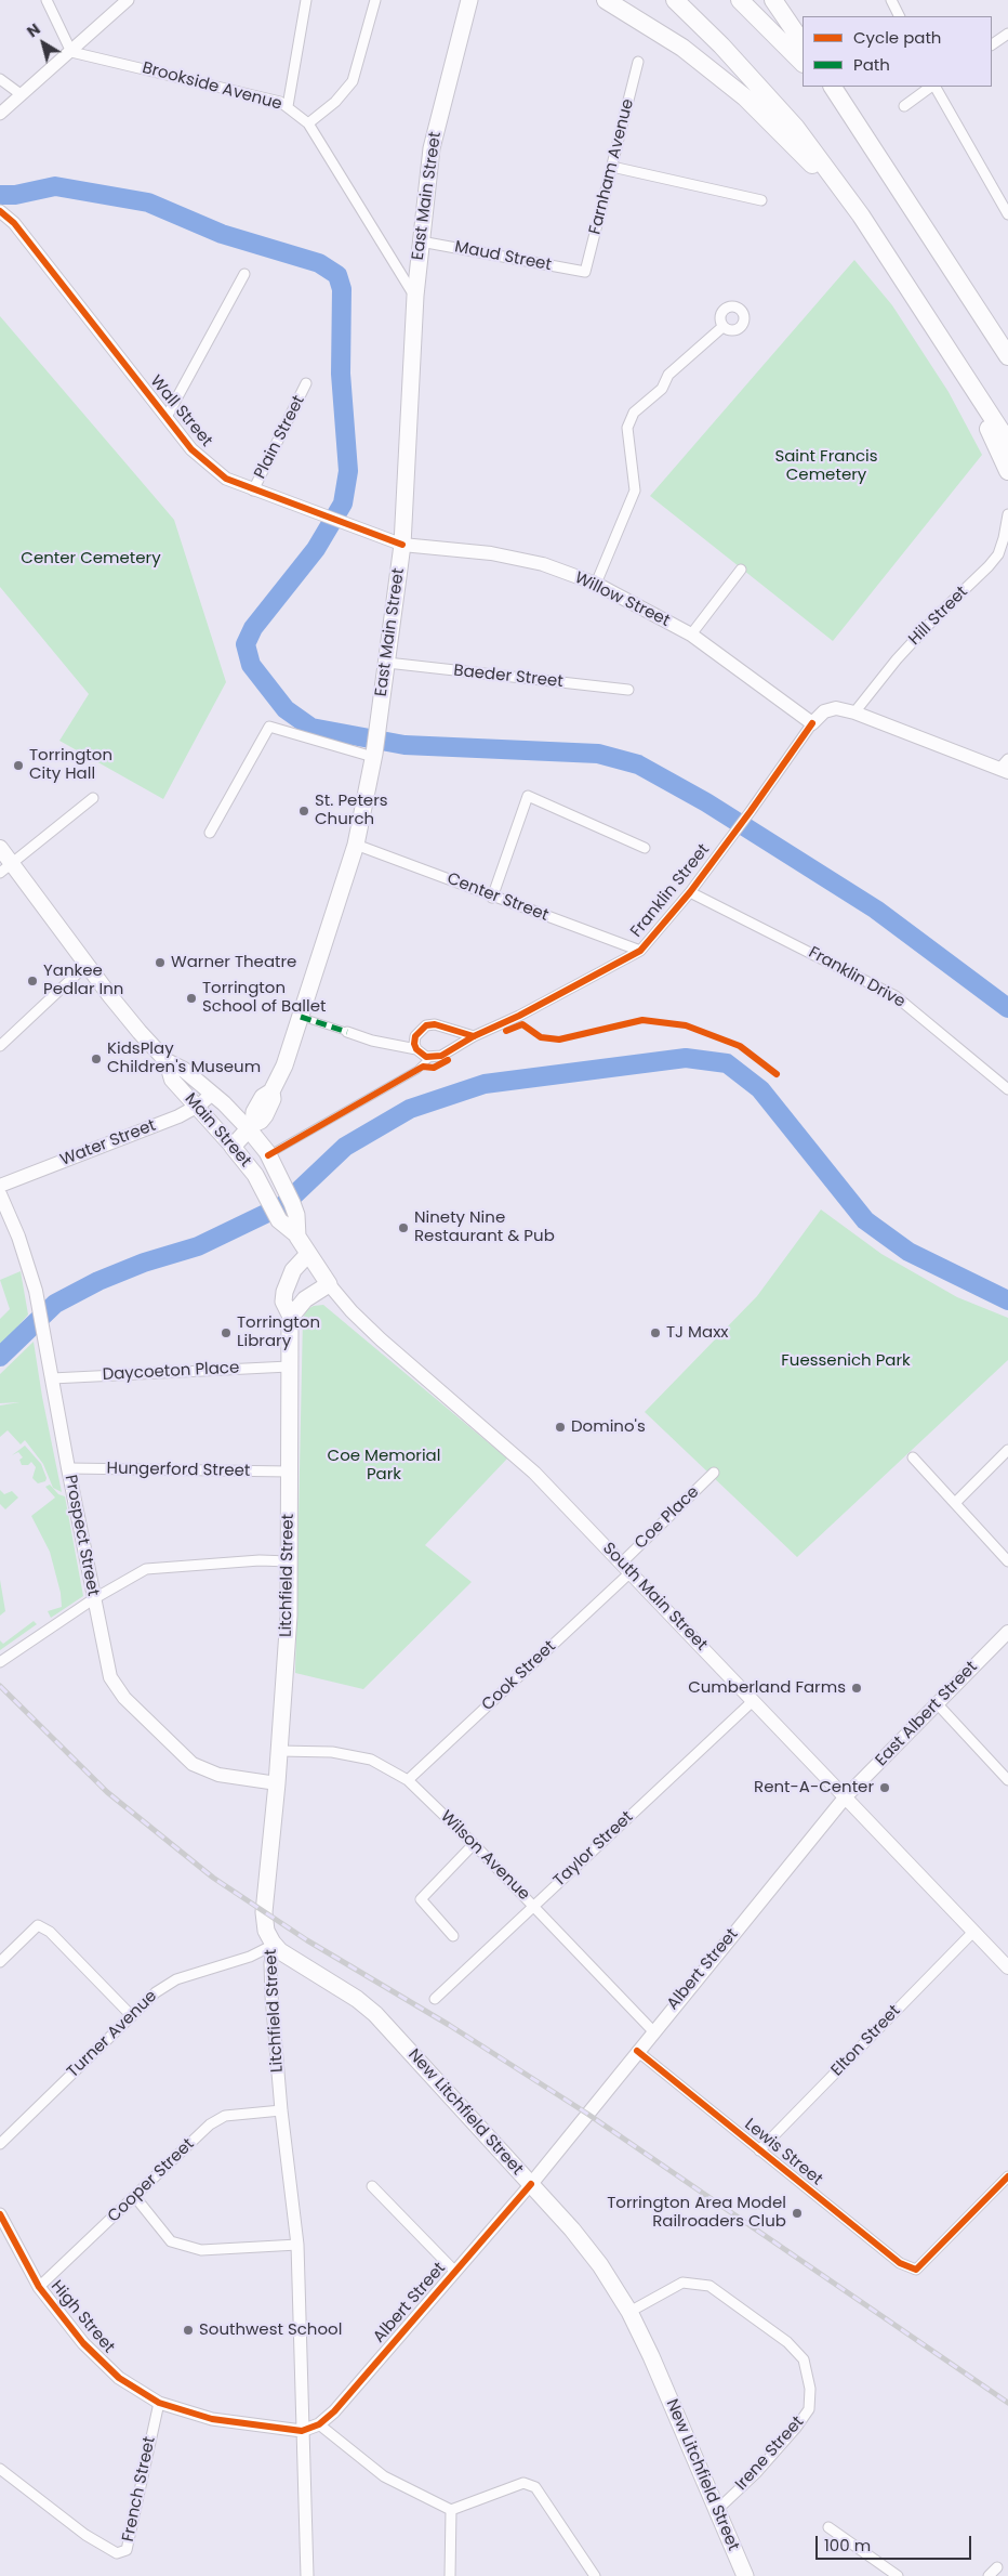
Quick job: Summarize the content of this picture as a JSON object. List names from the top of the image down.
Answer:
{
  "streets": {
    "highway": [
      "East Main Street",
      "Main Street",
      "Litchfield Street",
      "South Main Street",
      "New Litchfield Street"
    ],
    "main road": [
      "Willow Street",
      "Franklin Street",
      "Water Street",
      "Prospect Street",
      "East Albert Street",
      "Albert Street"
    ],
    "street": [
      "Brookside Avenue",
      "Farnham Avenue",
      "Maud Street",
      "Wall Street",
      "Plain Street",
      "Hill Street",
      "Baeder Street",
      "Center Street",
      "Franklin Drive",
      "Daycoeton Place",
      "Hungerford Street",
      "Coe Place",
      "Cook Street",
      "Taylor Street",
      "Wilson Avenue",
      "Turner Avenue",
      "Elton Street",
      "Lewis Street",
      "Cooper Street",
      "High Street",
      "Irene Street",
      "French Street"
    ]
  },
  "crossings": [
    ["Brookside Avenue", "East Main Street"],
    ["Farnham Avenue", "Maud Street"],
    ["East Main Street", "Maud Street"],
    ["East Main Street", "Wall Street"],
    ["East Main Street", "Willow Street"],
    ["East Main Street", "Baeder Street"],
    ["East Main Street", "Center Street"],
    ["East Main Street", "Main Street"],
    ["Wall Street", "Plain Street"],
    ["Wall Street", "Willow Street"],
    ["Willow Street", "Franklin Street"],
    ["Hill Street", "Franklin Street"],
    ["Franklin Street", "Center Street"],
    ["Franklin Street", "Franklin Drive"],
    ["Franklin Street", "Main Street"],
    ["Main Street", "Water Street"],
    ["Main Street", "South Main Street"],
    ["Daycoeton Place", "Prospect Street"],
    ["Daycoeton Place", "Litchfield Street"],
    ["Hungerford Street", "Prospect Street"],
    ["Hungerford Street", "Litchfield Street"],
    ["Coe Place", "South Main Street"],
    ["Coe Place", "Cook Street"],
    ["Prospect Street", "Litchfield Street"],
    ["Litchfield Street", "South Main Street"],
    ["Litchfield Street", "Wilson Avenue"],
    ["Litchfield Street", "Albert Street"],
    ["Litchfield Street", "Turner Avenue"],
    ["Litchfield Street", "New Litchfield Street"],
    ["Litchfield Street", "Cooper Street"],
    ["Litchfield Street", "High Street"],
    ["South Main Street", "Cook Street"],
    ["South Main Street", "East Albert Street"],
    ["South Main Street", "Taylor Street"],
    ["South Main Street", "Albert Street"],
    ["South Main Street", "Elton Street"],
    ["Cook Street", "Wilson Avenue"],
    ["East Albert Street", "Albert Street"],
    ["Taylor Street", "Wilson Avenue"],
    ["Wilson Avenue", "Albert Street"],
    ["Albert Street", "New Litchfield Street"],
    ["Albert Street", "Lewis Street"],
    ["Albert Street", "High Street"],
    ["Turner Avenue", "New Litchfield Street"],
    ["Elton Street", "Lewis Street"],
    ["New Litchfield Street", "Irene Street"],
    ["Cooper Street", "High Street"],
    ["High Street", "French Street"]
  ],
  "parks": [
    "Saint Francis Cemetery",
    "Center Cemetery",
    "Fuessenich Park",
    "Coe Memorial Park"
  ],
  "places": [
    "Torrington City Hall",
    "St. Peters Church",
    "Warner Theatre",
    "Yankee Pedlar Inn",
    "Torrington School of Ballet",
    "KidsPlay Children's Museum",
    "Ninety Nine Restaurant & Pub",
    "Torrington Library",
    "TJ Maxx",
    "Domino's",
    "Cumberland Farms",
    "Rent-A-Center",
    "Torrington Area Model Railroaders Club",
    "Southwest School"
  ],
  "legend": ["Cycle path", "Path"],
  "scale_bar": "100 m",
  "north": "top left"
}
